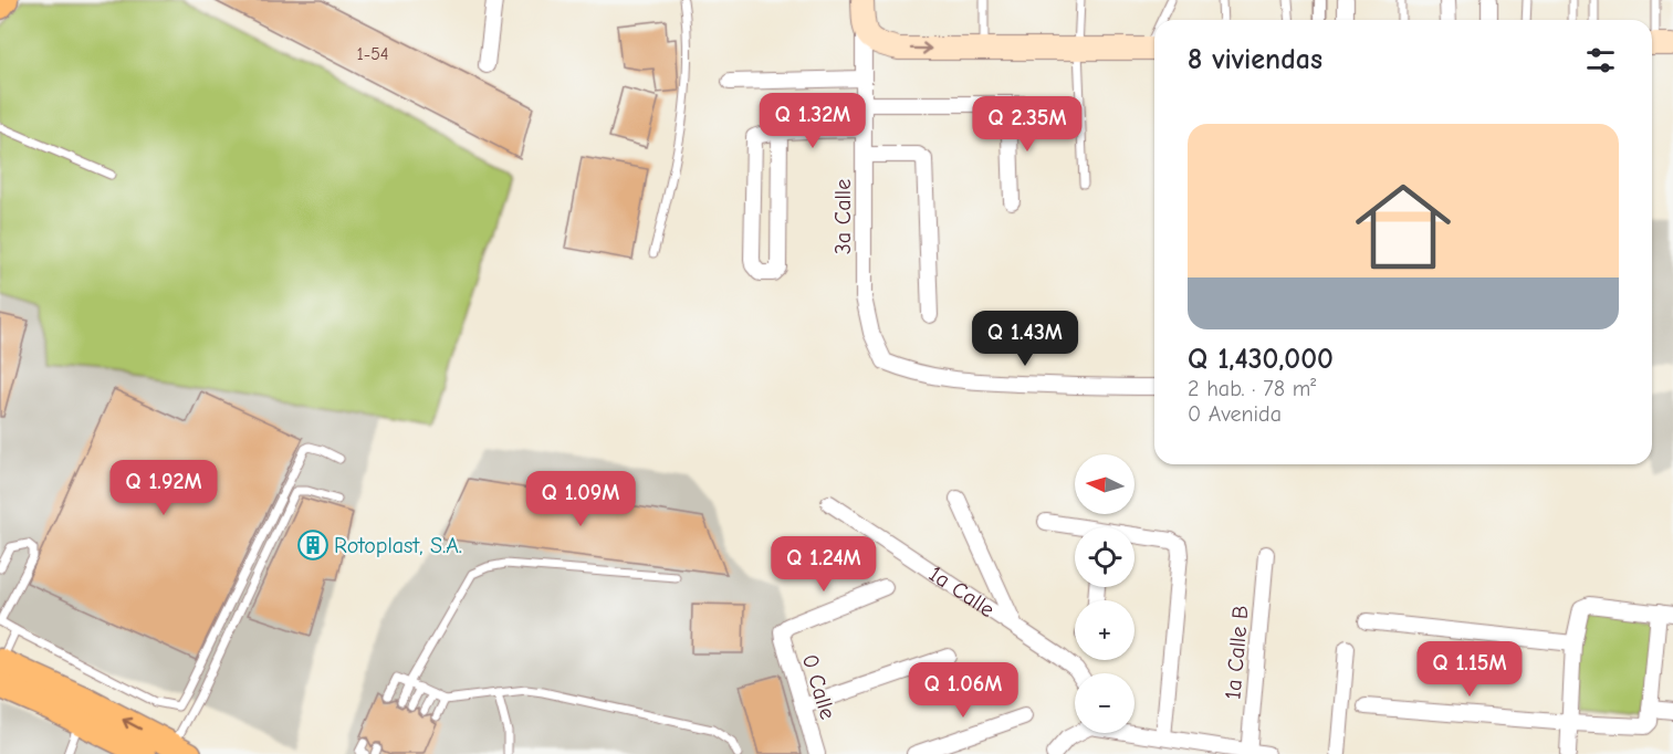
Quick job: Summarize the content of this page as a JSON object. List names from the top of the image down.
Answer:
{
  "streets": {
    "street": [
      "3a Calle",
      "1a Calle",
      "1a Calle B",
      "0 Calle"
    ]
  },
  "places": {
    "building": ["Rotoplast, S.A."]
  },
  "house_numbers": ["1-54"],
  "north": "left",
  "page": {
    "heading": "8 viviendas",
    "price": [
      "Q 1.32M",
      "Q 2.35M",
      "Q 1.43M",
      "Q 1.92M",
      "Q 1.09M",
      "Q 1.24M",
      "Q 1.15M",
      "Q 1.06M"
    ],
    "list": [
      {
        "name": "Q 1,430,000",
        "note": "2 hab. · 78 m² · 0 Avenida"
      }
    ],
    "map_buttons": ["+", "−"]
  }
}
